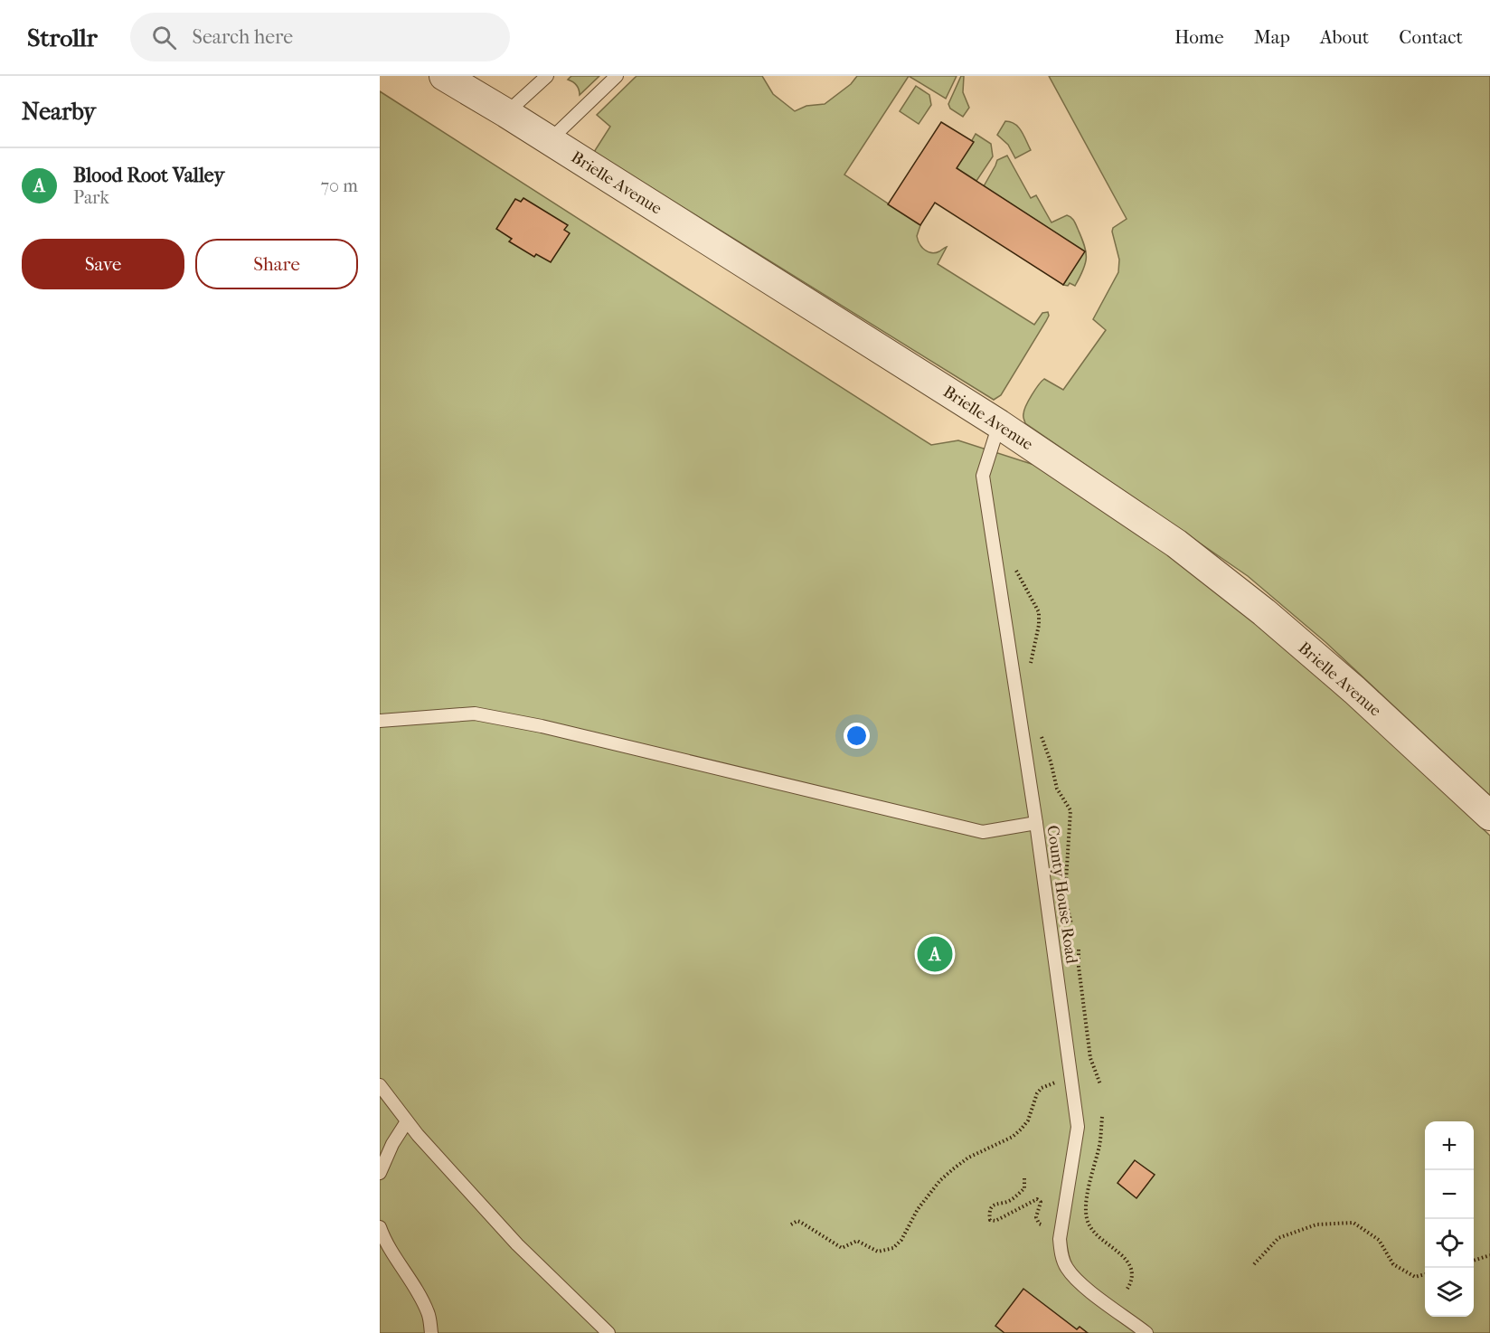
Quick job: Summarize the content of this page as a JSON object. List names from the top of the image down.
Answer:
{
  "streets": {
    "street": ["Brielle Avenue"],
    "lane": ["County House Road"]
  },
  "crossings": [
    ["Brielle Avenue", "County House Road"]
  ],
  "page": {
    "header": "Strollr",
    "search": "Search here",
    "nav": [
      "Home",
      "Map",
      "About",
      "Contact"
    ],
    "heading": "Nearby",
    "list": [
      {
        "mark": "A",
        "name": "Blood Root Valley",
        "note": "Park",
        "value": "70 m"
      }
    ],
    "buttons": ["Save", "Share"],
    "pins": "A",
    "map_buttons": ["+", "−"]
  }
}
